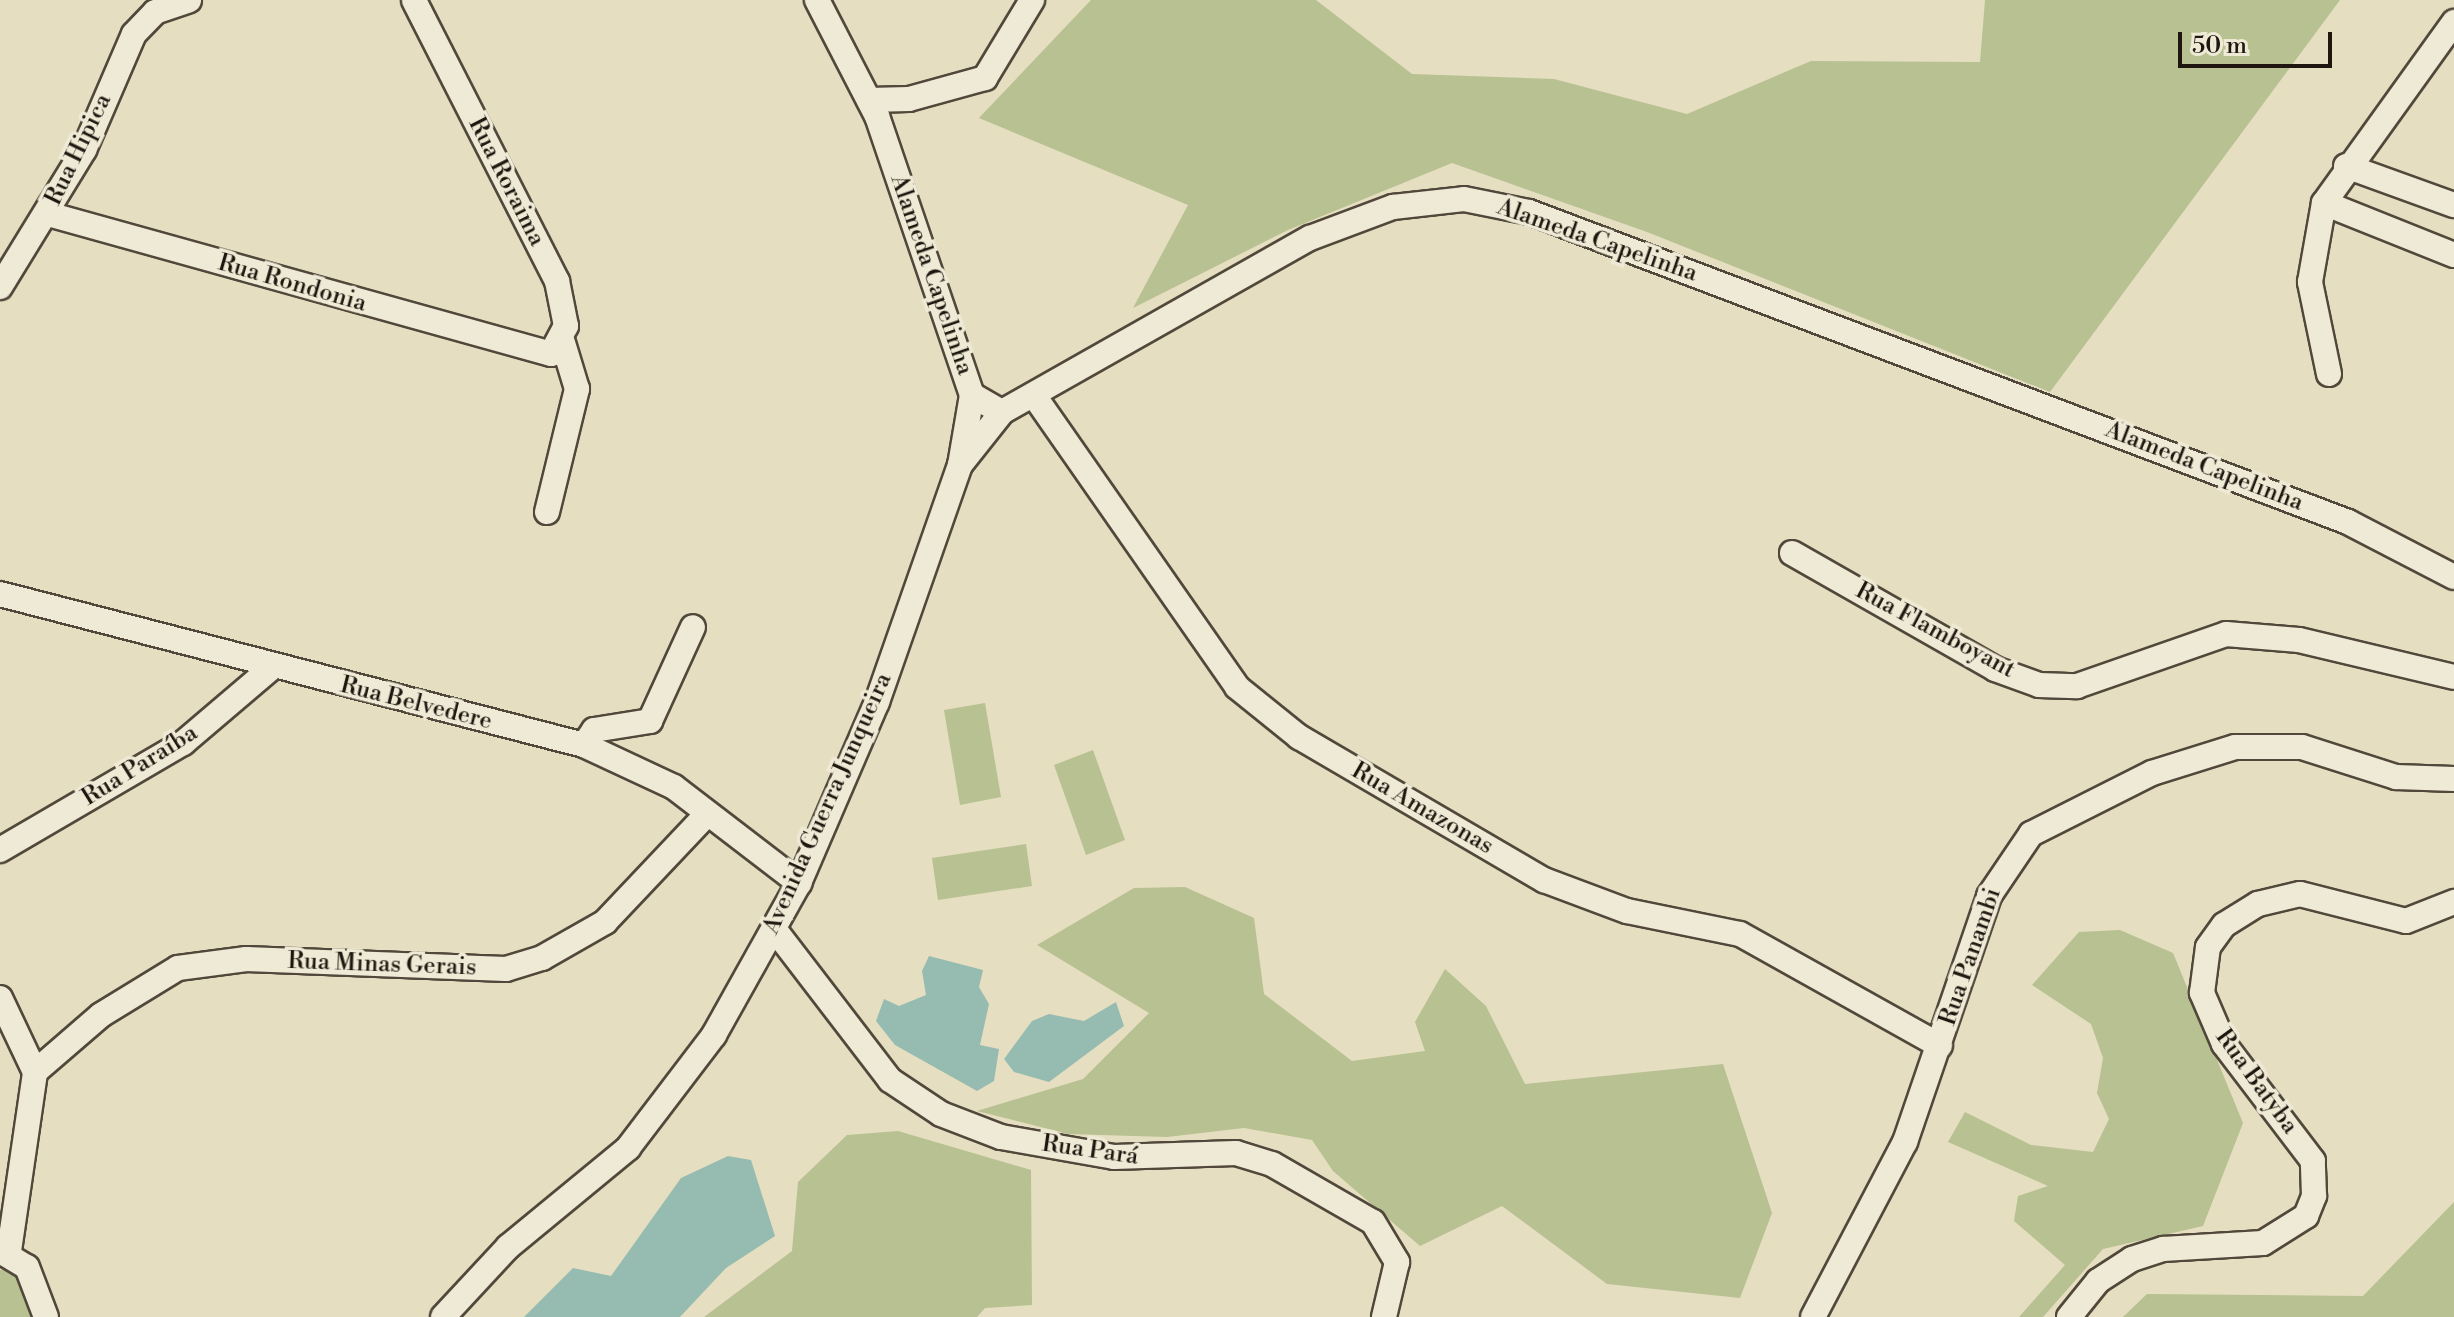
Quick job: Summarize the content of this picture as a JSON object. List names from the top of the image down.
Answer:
{
  "streets": {
    "street": [
      "Rua Hipica",
      "Rua Roraima",
      "Alameda Capelinha",
      "Rua Rondonia",
      "Rua Flamboyant",
      "Rua Belvedere",
      "Rua Paraíba",
      "Avenida Guerra Junqueira",
      "Rua Amazonas",
      "Rua Panambi",
      "Rua Minas Gerais",
      "Rua Batyba",
      "Rua Pará"
    ]
  },
  "crossings": [
    ["Rua Hipica", "Rua Rondonia"],
    ["Rua Roraima", "Rua Rondonia"],
    ["Alameda Capelinha", "Avenida Guerra Junqueira"],
    ["Alameda Capelinha", "Rua Amazonas"],
    ["Rua Belvedere", "Rua Paraíba"],
    ["Rua Belvedere", "Avenida Guerra Junqueira"],
    ["Rua Belvedere", "Rua Minas Gerais"],
    ["Avenida Guerra Junqueira", "Rua Pará"],
    ["Rua Amazonas", "Rua Panambi"]
  ],
  "scale_bar": "50 m"
}
